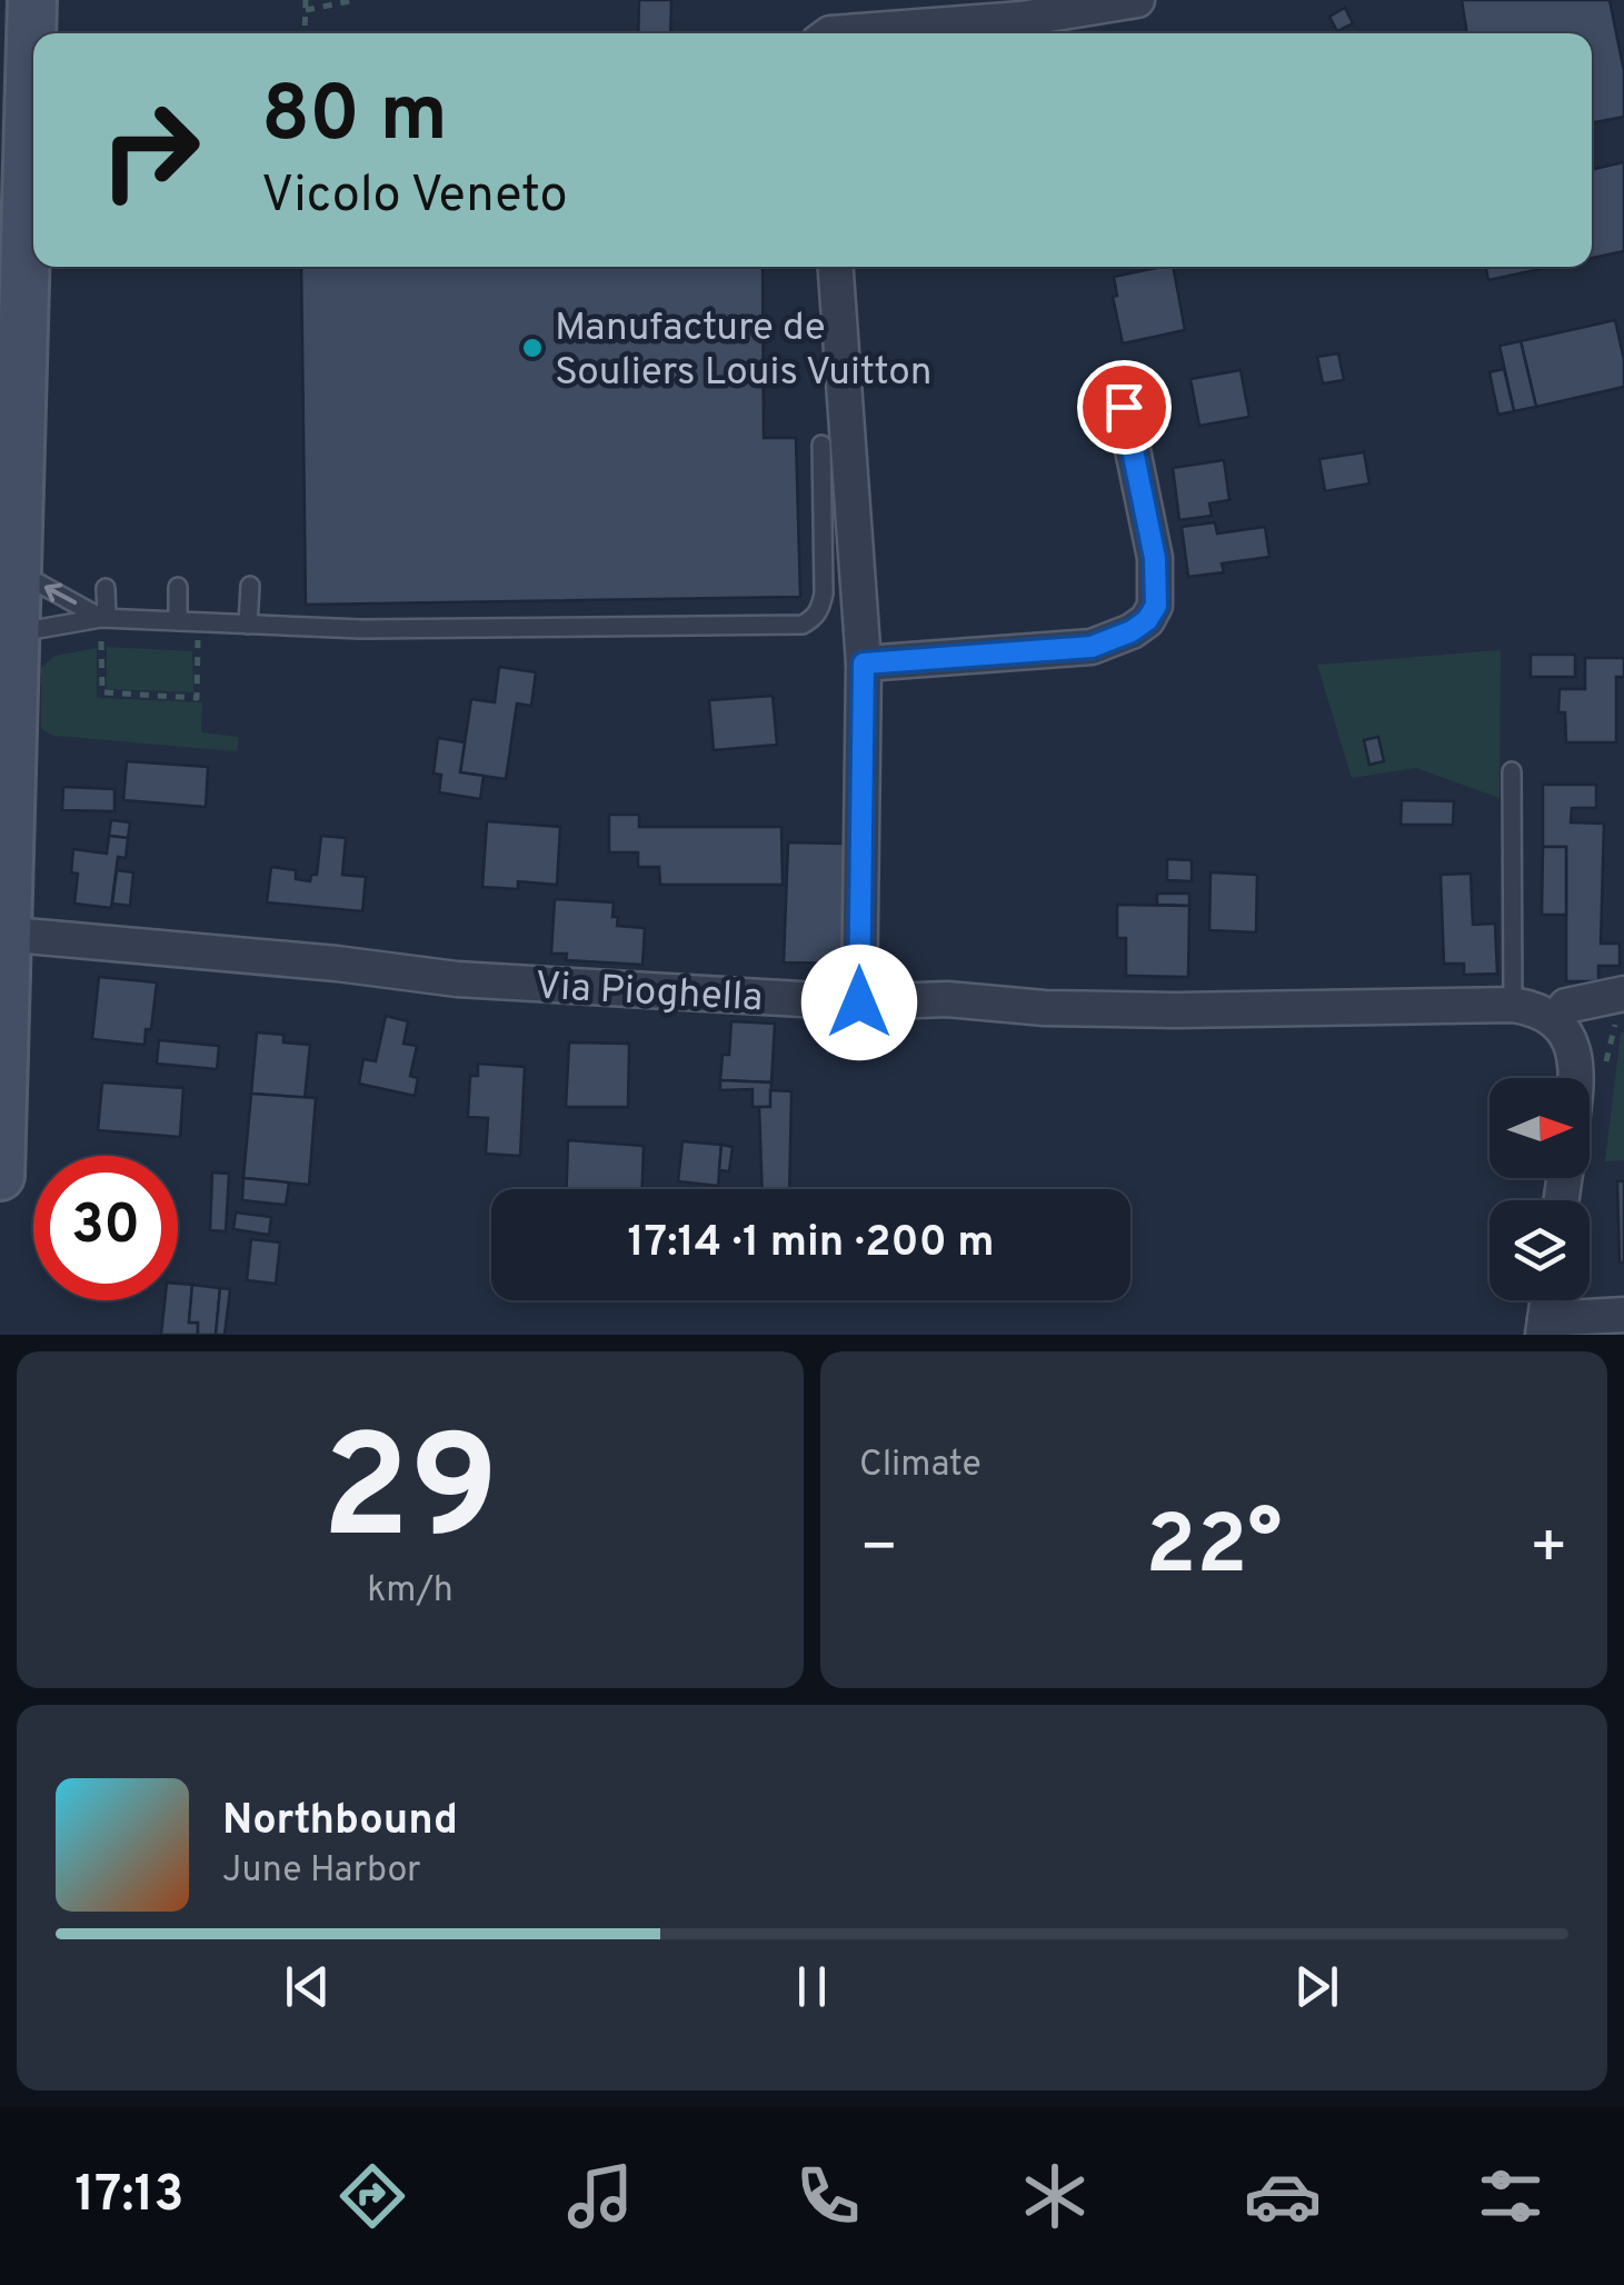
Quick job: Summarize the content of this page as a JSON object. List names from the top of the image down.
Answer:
{
  "streets": {
    "street": ["Via Pioghella"]
  },
  "places": ["Manufacture de Souliers Louis Vuitton"],
  "north": "right",
  "page": {
    "turn": ["80 m", "Vicolo Veneto"],
    "limit": "30",
    "trip": "17:14 · 1 min · 200 m",
    "tile": [
      ["29", "km/h"],
      "Climate"
    ],
    "heat": ["−", "22°", "+"],
    "song": ["Northbound", "June Harbor"],
    "tabs": "17:13"
  }
}
